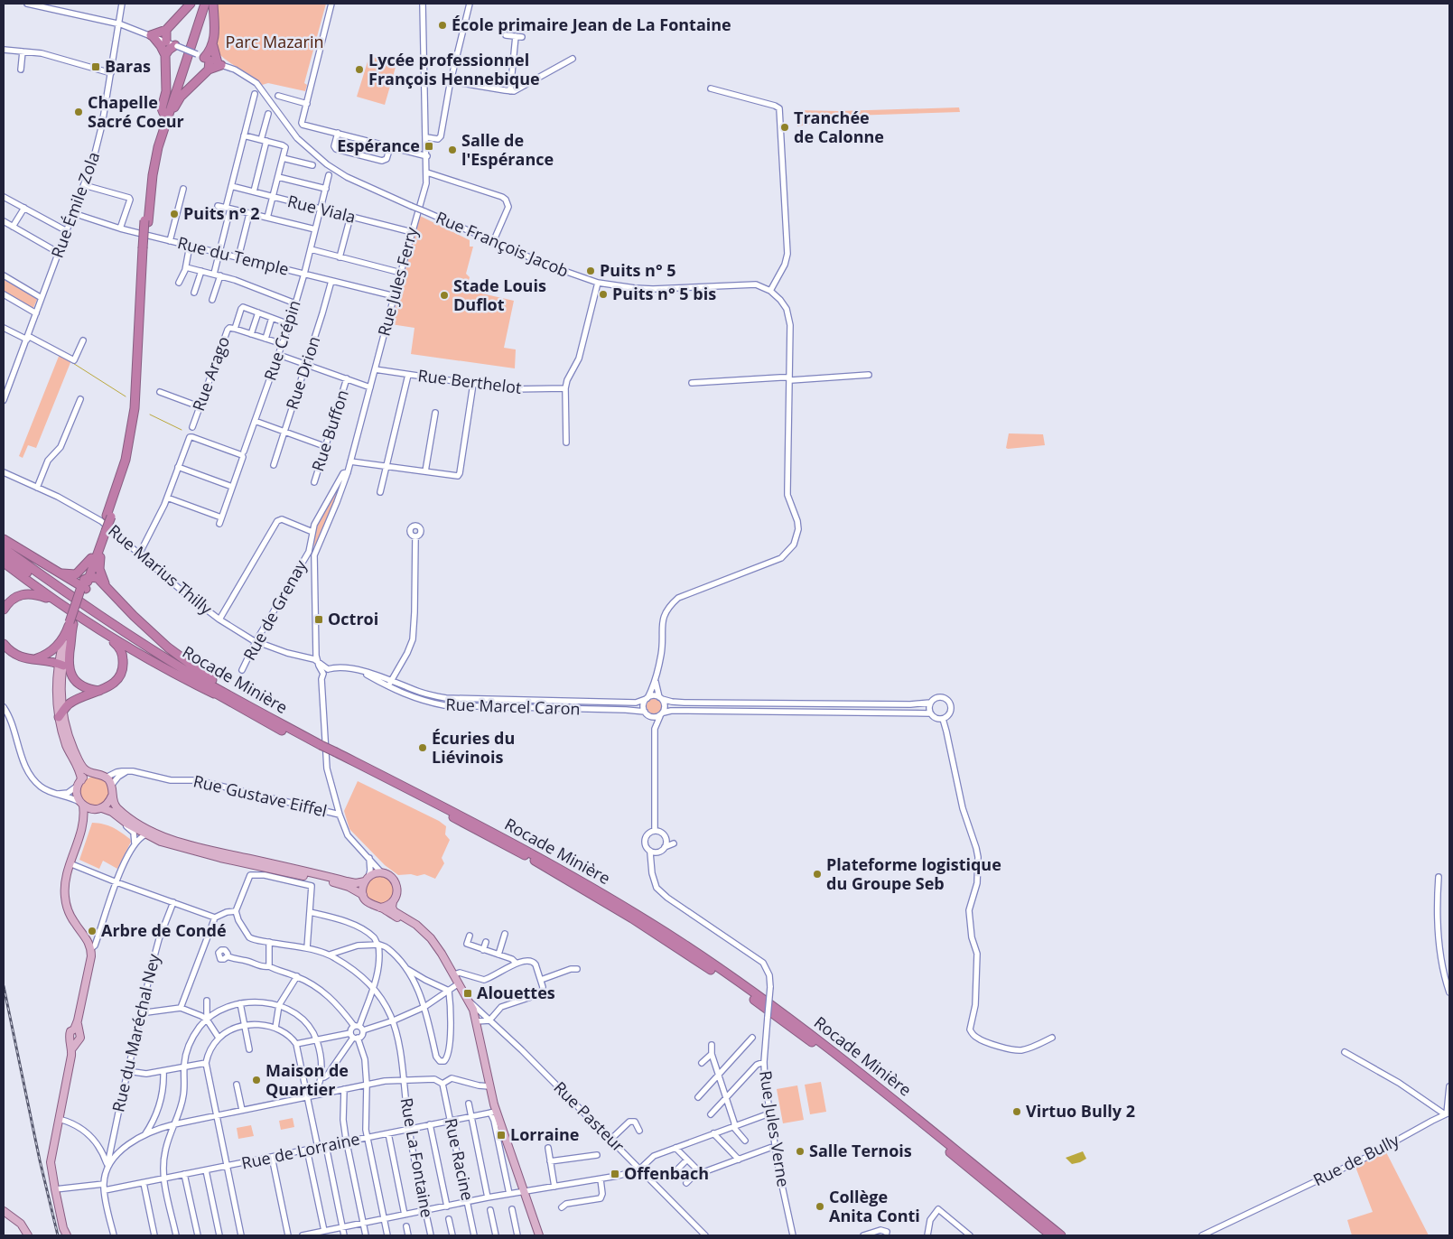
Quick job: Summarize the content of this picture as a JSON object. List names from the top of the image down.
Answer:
{
  "streets": {
    "highway": ["Rocade Minière"],
    "street": [
      "Rue Émile Zola",
      "Rue Viala",
      "Rue François Jacob",
      "Rue du Temple",
      "Rue Jules Ferry",
      "Rue Crépin",
      "Rue Drion",
      "Rue Arago",
      "Rue Berthelot",
      "Rue Buffon",
      "Rue Marius Thilly",
      "Rue de Grenay",
      "Rue Marcel Caron",
      "Rue Gustave Eiffel",
      "Rue du Maréchal Ney",
      "Rue Pasteur",
      "Rue Jules Verne",
      "Rue de Lorraine",
      "Rue La Fontaine",
      "Rue Racine",
      "Rue de Bully"
    ]
  },
  "crossings": [
    ["Rue Émile Zola", "Rue François Jacob"],
    ["Rue Émile Zola", "Rue du Temple"],
    ["Rue Viala", "Rue Jules Ferry"],
    ["Rue Viala", "Rue Crépin"],
    ["Rue du Temple", "Rue Jules Ferry"],
    ["Rue du Temple", "Rue Crépin"],
    ["Rue du Temple", "Rue Drion"],
    ["Rue Jules Ferry", "Rue Berthelot"],
    ["Rue Marius Thilly", "Rue de Grenay"],
    ["Rue du Maréchal Ney", "Rue de Lorraine"],
    ["Rue de Lorraine", "Rue La Fontaine"],
    ["Rue de Lorraine", "Rue Racine"]
  ],
  "parks": ["Parc Mazarin"],
  "places": {
    "other": [
      "École primaire Jean de La Fontaine",
      "Lycée professionnel François Hennebique",
      "Chapelle Sacré Coeur",
      "Tranchée de Calonne",
      "Salle de l'Espérance",
      "Puits n° 2",
      "Puits n° 5",
      "Puits n° 5 bis",
      "Stade Louis Duflot",
      "Écuries du Liévinois",
      "Plateforme logistique du Groupe Seb",
      "Arbre de Condé",
      "Maison de Quartier",
      "Virtuo Bully 2",
      "Salle Ternois",
      "Collège Anita Conti"
    ],
    "transit": [
      "Baras",
      "Espérance",
      "Octroi",
      "Alouettes",
      "Lorraine",
      "Offenbach"
    ]
  }
}
